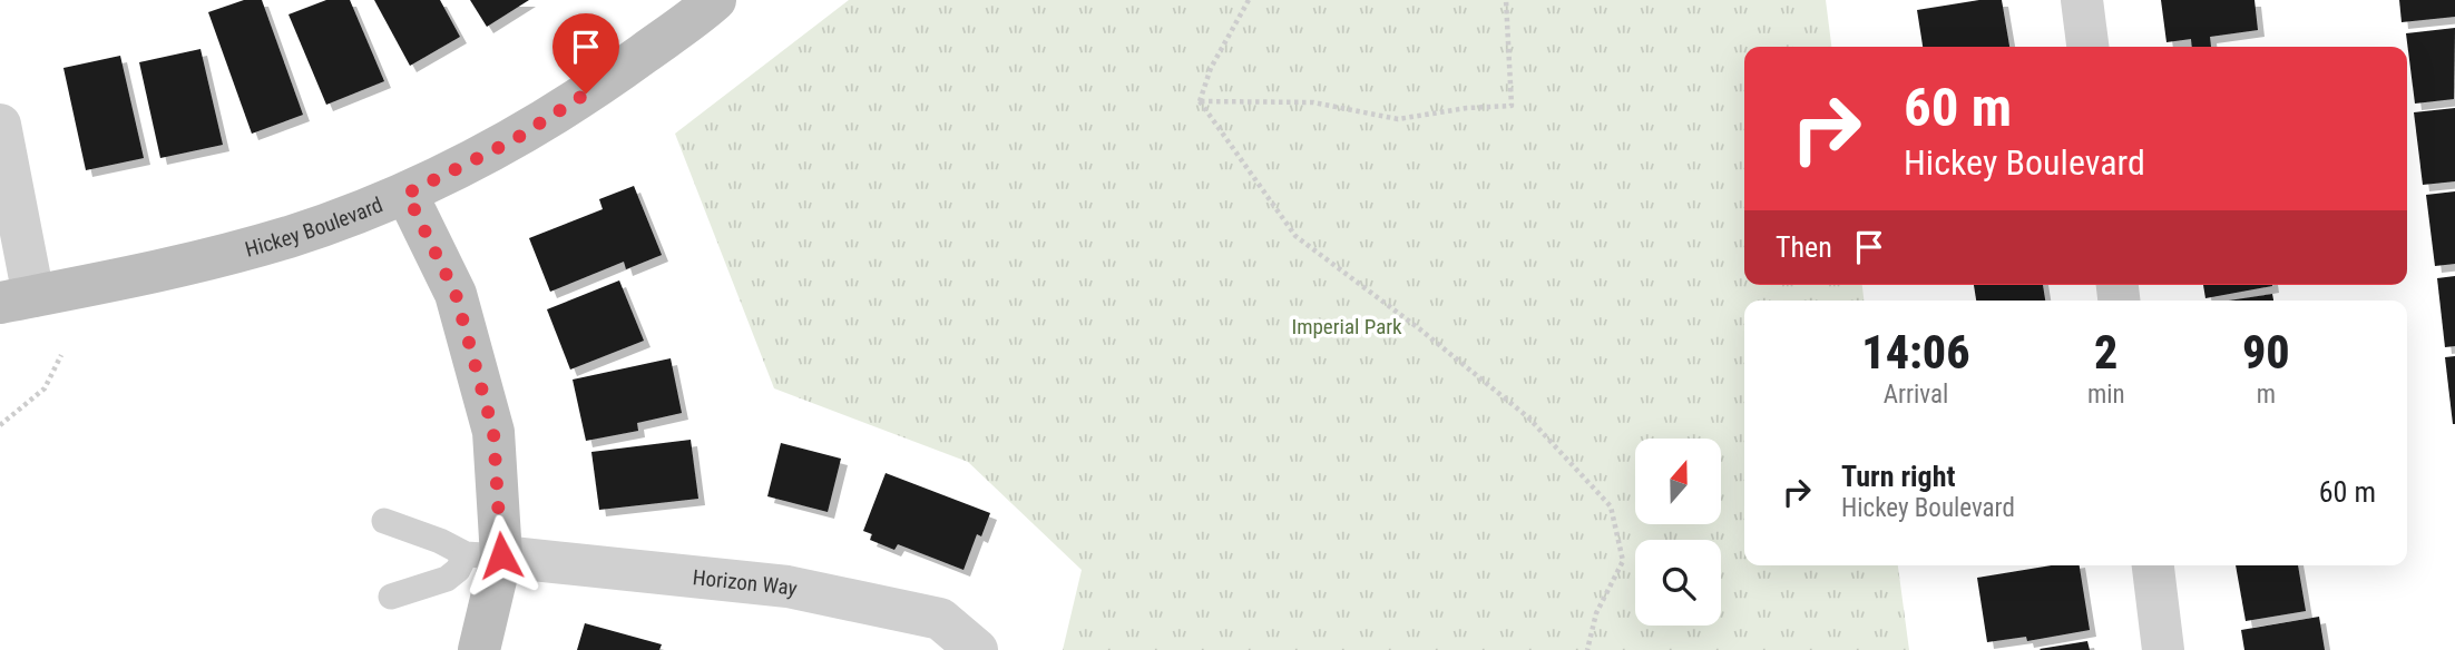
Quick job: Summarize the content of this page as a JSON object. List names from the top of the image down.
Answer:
{
  "streets": {
    "main road": ["Hickey Boulevard"],
    "street": ["Horizon Way"]
  },
  "parks": ["Imperial Park"],
  "north": "top",
  "page": {
    "turn": ["60 m", "Hickey Boulevard"],
    "then": "Then",
    "eta": [
      "14:06",
      "Arrival",
      "2",
      "min",
      "90",
      "m"
    ],
    "list": [
      {
        "name": "Turn right",
        "note": "Hickey Boulevard",
        "value": "60 m"
      }
    ]
  }
}
